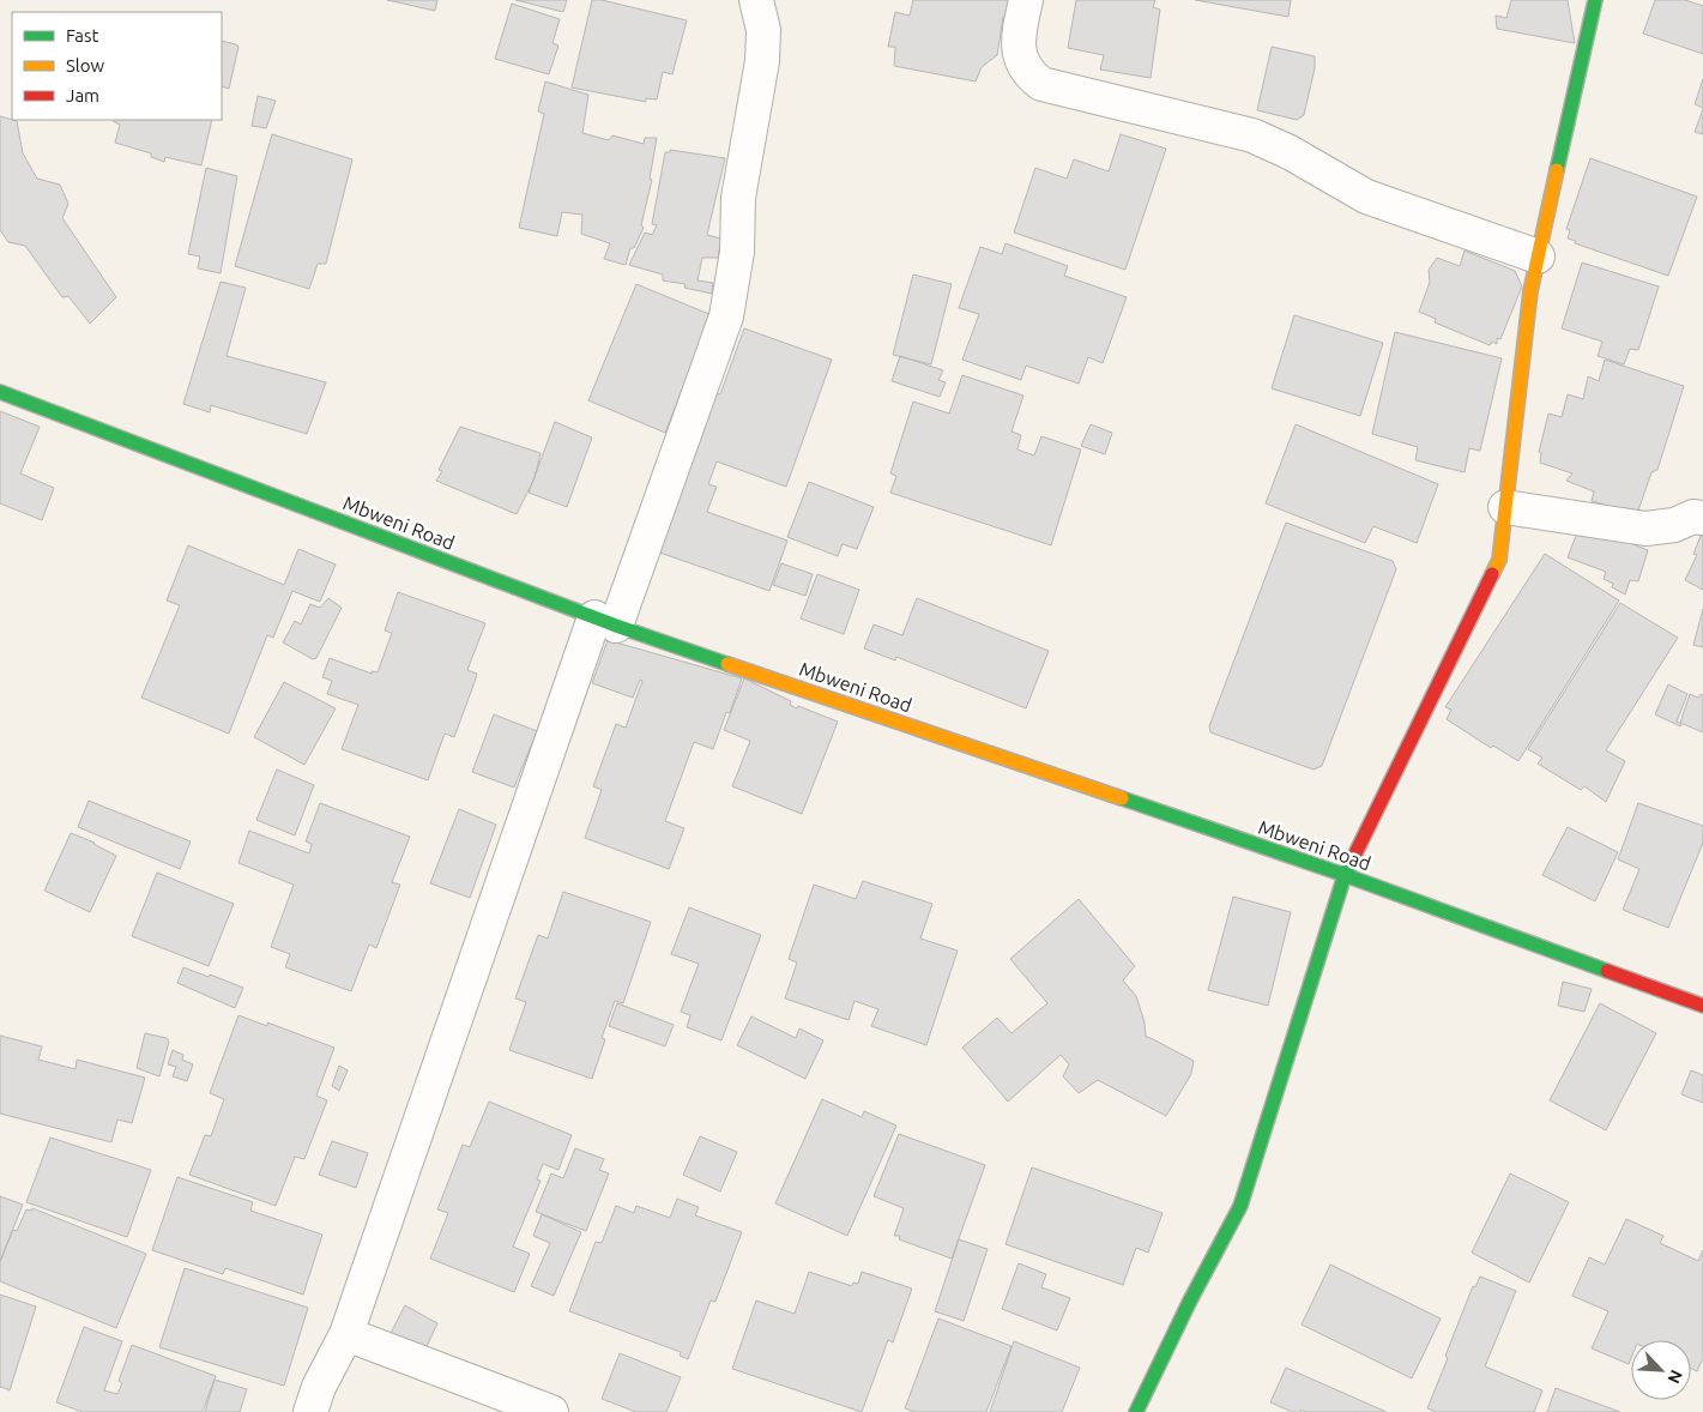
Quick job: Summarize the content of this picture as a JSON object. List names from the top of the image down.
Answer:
{
  "streets": {
    "street": ["Mbweni Road"]
  },
  "legend": ["Fast", "Slow", "Jam"],
  "north": "bottom right"
}
